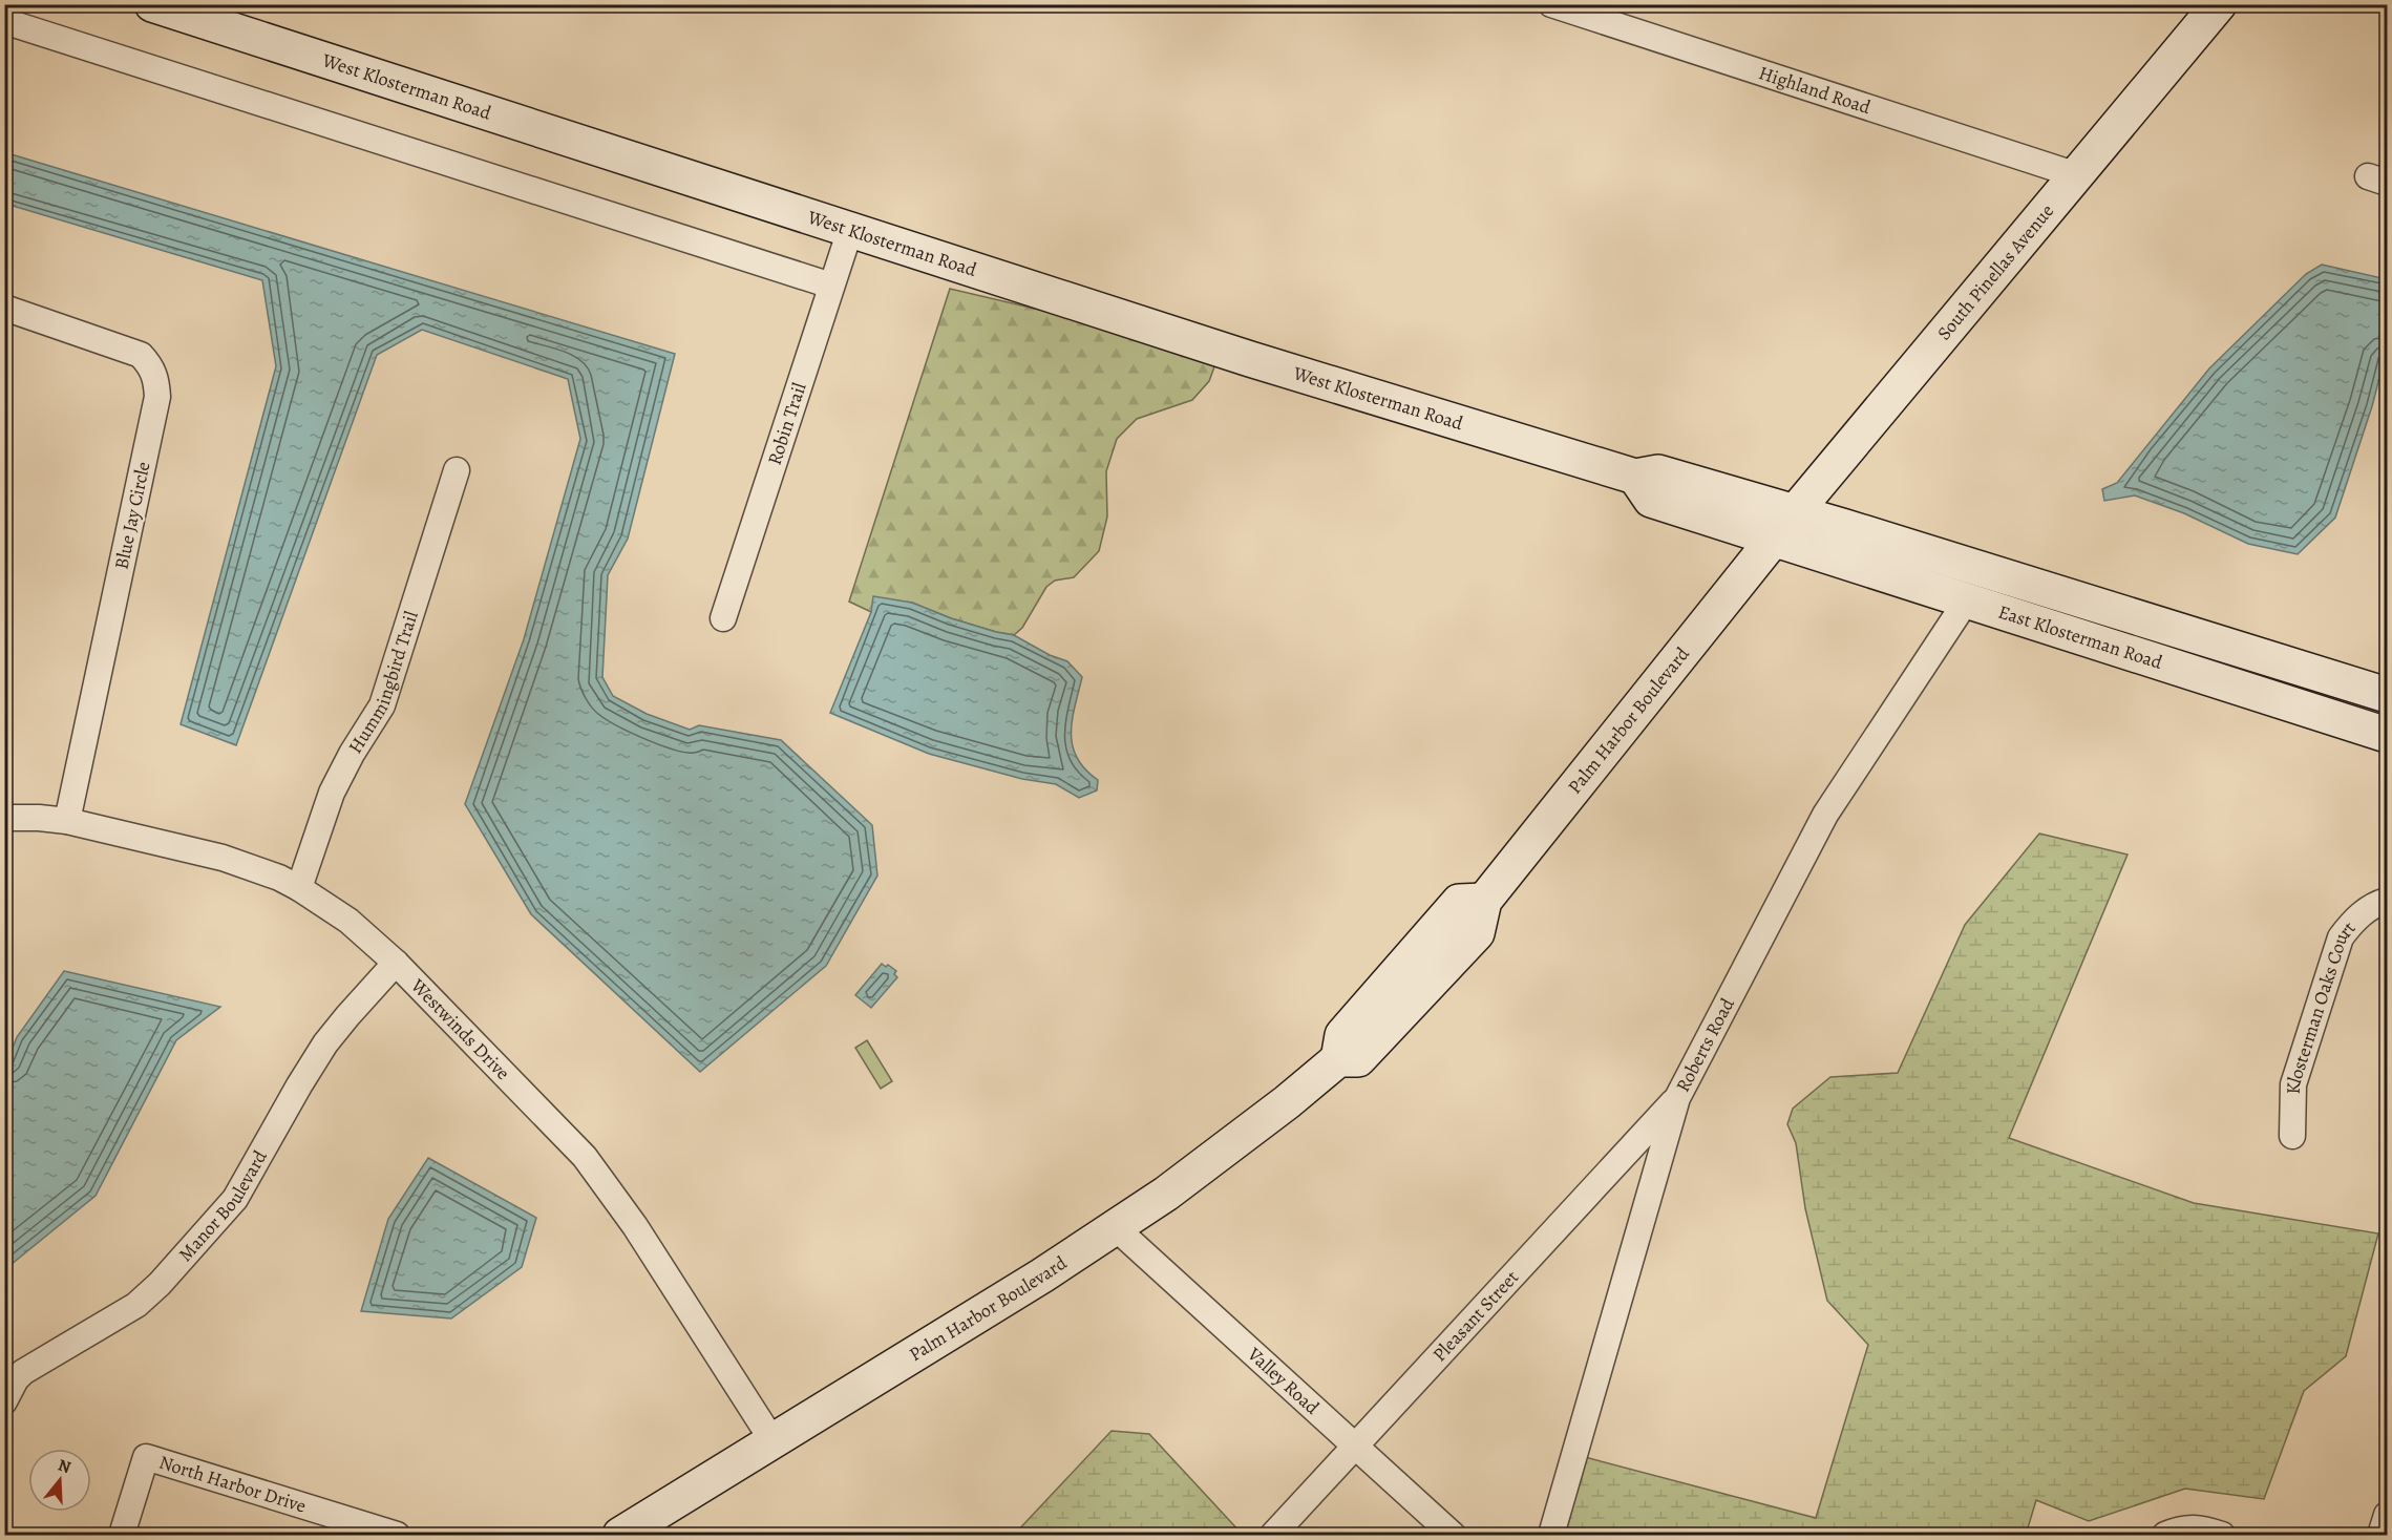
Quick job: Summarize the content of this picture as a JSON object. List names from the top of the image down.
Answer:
{
  "streets": {
    "main road": [
      "West Klosterman Road",
      "South Pinellas Avenue",
      "East Klosterman Road",
      "Palm Harbor Boulevard"
    ],
    "street": [
      "Highland Road",
      "Robin Trail",
      "Blue Jay Circle",
      "Hummingbird Trail",
      "Klosterman Oaks Court",
      "Westwinds Drive",
      "Roberts Road",
      "Manor Boulevard",
      "Pleasant Street",
      "Valley Road",
      "North Harbor Drive"
    ]
  },
  "crossings": [
    ["West Klosterman Road", "South Pinellas Avenue"],
    ["West Klosterman Road", "Robin Trail"],
    ["West Klosterman Road", "East Klosterman Road"],
    ["Highland Road", "South Pinellas Avenue"],
    ["South Pinellas Avenue", "East Klosterman Road"],
    ["South Pinellas Avenue", "Palm Harbor Boulevard"],
    ["Blue Jay Circle", "Westwinds Drive"],
    ["East Klosterman Road", "Palm Harbor Boulevard"],
    ["East Klosterman Road", "Roberts Road"],
    ["Hummingbird Trail", "Westwinds Drive"],
    ["Palm Harbor Boulevard", "Westwinds Drive"],
    ["Palm Harbor Boulevard", "Valley Road"],
    ["Westwinds Drive", "Manor Boulevard"],
    ["Roberts Road", "Pleasant Street"],
    ["Pleasant Street", "Valley Road"]
  ],
  "north": "top"
}
